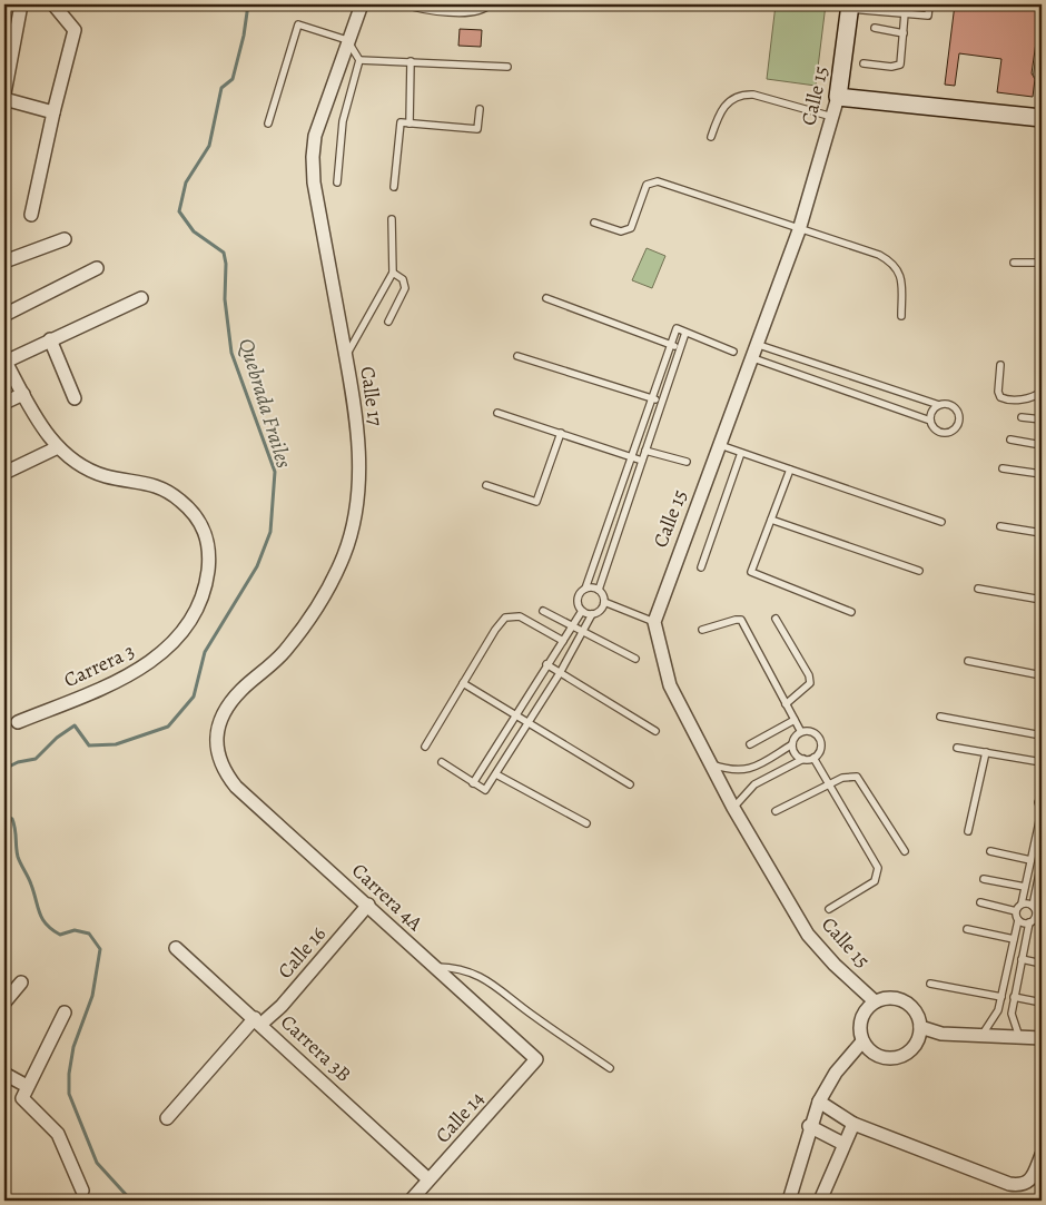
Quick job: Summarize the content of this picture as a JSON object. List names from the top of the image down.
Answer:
{
  "streets": {
    "main road": ["Calle 15"],
    "street": [
      "Calle 17",
      "Carrera 3",
      "Carrera 4A",
      "Calle 16",
      "Carrera 3B",
      "Calle 14"
    ]
  },
  "crossings": [
    ["Calle 17", "Carrera 4A"],
    ["Carrera 4A", "Calle 16"],
    ["Carrera 4A", "Calle 14"],
    ["Calle 16", "Carrera 3B"],
    ["Carrera 3B", "Calle 14"]
  ],
  "water": ["Quebrada Frailes"]
}
